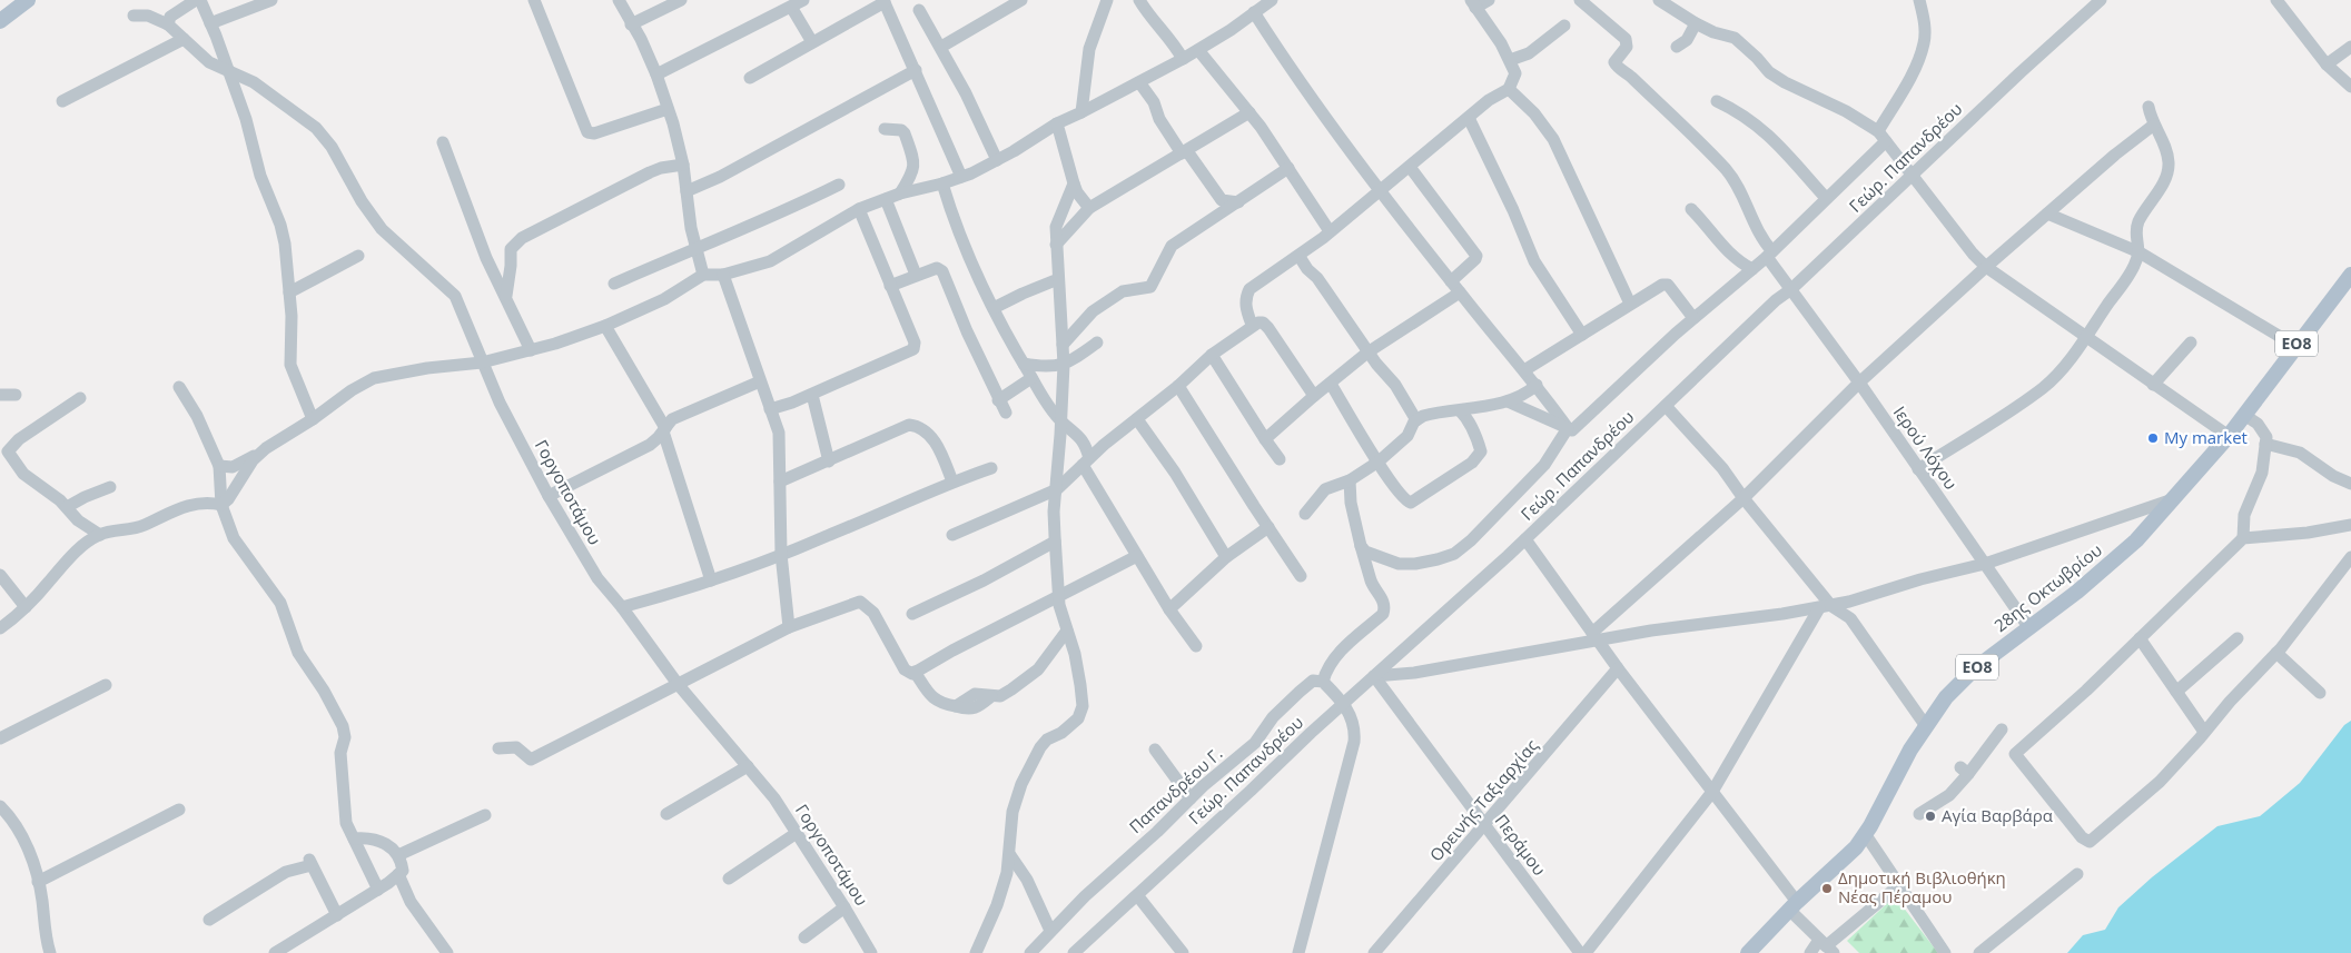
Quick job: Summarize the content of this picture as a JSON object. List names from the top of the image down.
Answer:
{
  "streets": {
    "main road": ["ΕΟ8", "28ης Οκτωβρίου"],
    "street": [
      "Γεώρ. Παπανδρέου",
      "Ιερού Λόχου",
      "Γοργοποτάμου",
      "Παπανδρέου Γ.",
      "Ορεινής Ταξιαρχίας",
      "Περάμου"
    ]
  },
  "crossings": [
    ["Γεώρ. Παπανδρέου", "Ιερού Λόχου"],
    ["Γεώρ. Παπανδρέου", "Περάμου"],
    ["Ιερού Λόχου", "28ης Οκτωβρίου"],
    ["Ορεινής Ταξιαρχίας", "Περάμου"]
  ],
  "places": ["My market", "Αγία Βαρβάρα", "Δημοτική Βιβλιοθήκη Νέας Πέραμου"]
}
